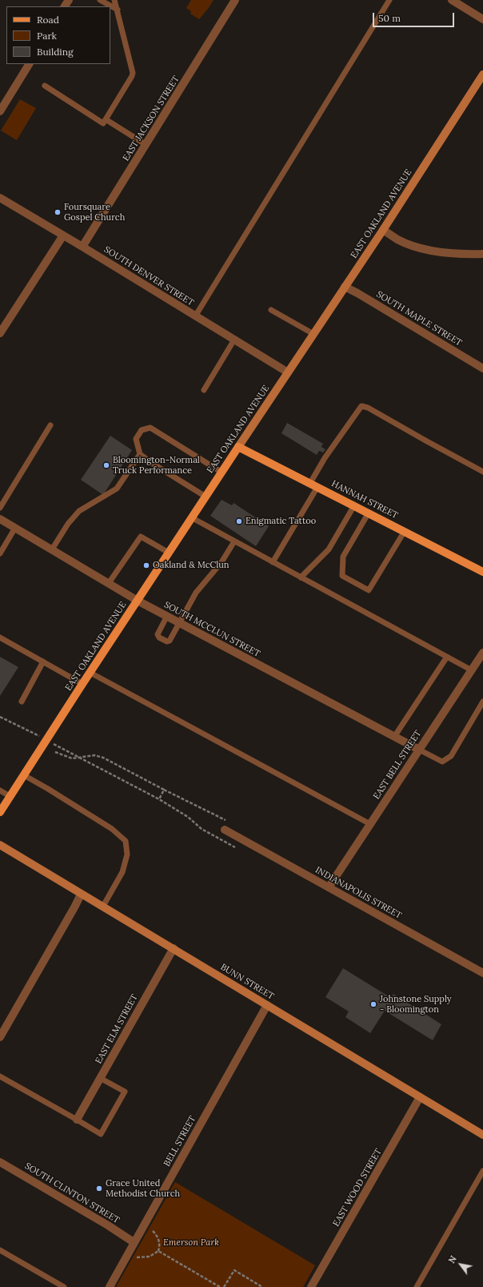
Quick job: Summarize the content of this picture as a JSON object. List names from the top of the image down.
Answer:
{
  "streets": {
    "main road": ["EAST OAKLAND AVENUE", "HANNAH STREET"],
    "street": [
      "EAST JACKSON STREET",
      "SOUTH DENVER STREET",
      "SOUTH MAPLE STREET",
      "SOUTH MCCLUN STREET",
      "EAST BELL STREET",
      "INDIANAPOLIS STREET",
      "BUNN STREET",
      "EAST ELM STREET",
      "BELL STREET",
      "EAST WOOD STREET",
      "SOUTH CLINTON STREET"
    ]
  },
  "crossings": [
    ["EAST JACKSON STREET", "SOUTH DENVER STREET"],
    ["EAST OAKLAND AVENUE", "SOUTH DENVER STREET"],
    ["EAST OAKLAND AVENUE", "SOUTH MAPLE STREET"],
    ["EAST OAKLAND AVENUE", "HANNAH STREET"],
    ["EAST OAKLAND AVENUE", "SOUTH MCCLUN STREET"],
    ["SOUTH MCCLUN STREET", "EAST BELL STREET"],
    ["EAST BELL STREET", "INDIANAPOLIS STREET"],
    ["BUNN STREET", "EAST ELM STREET"],
    ["BUNN STREET", "BELL STREET"],
    ["BUNN STREET", "EAST WOOD STREET"],
    ["BELL STREET", "SOUTH CLINTON STREET"]
  ],
  "parks": ["Emerson Park"],
  "places": [
    "Foursquare Gospel Church",
    "Bloomington-Normal Truck Performance",
    "Enigmatic Tattoo",
    "Oakland & McClun",
    "Johnstone Supply - Bloomington",
    "Grace United Methodist Church"
  ],
  "legend": ["Road", "Park", "Building"],
  "scale_bar": "50 m",
  "north": "top left"
}
